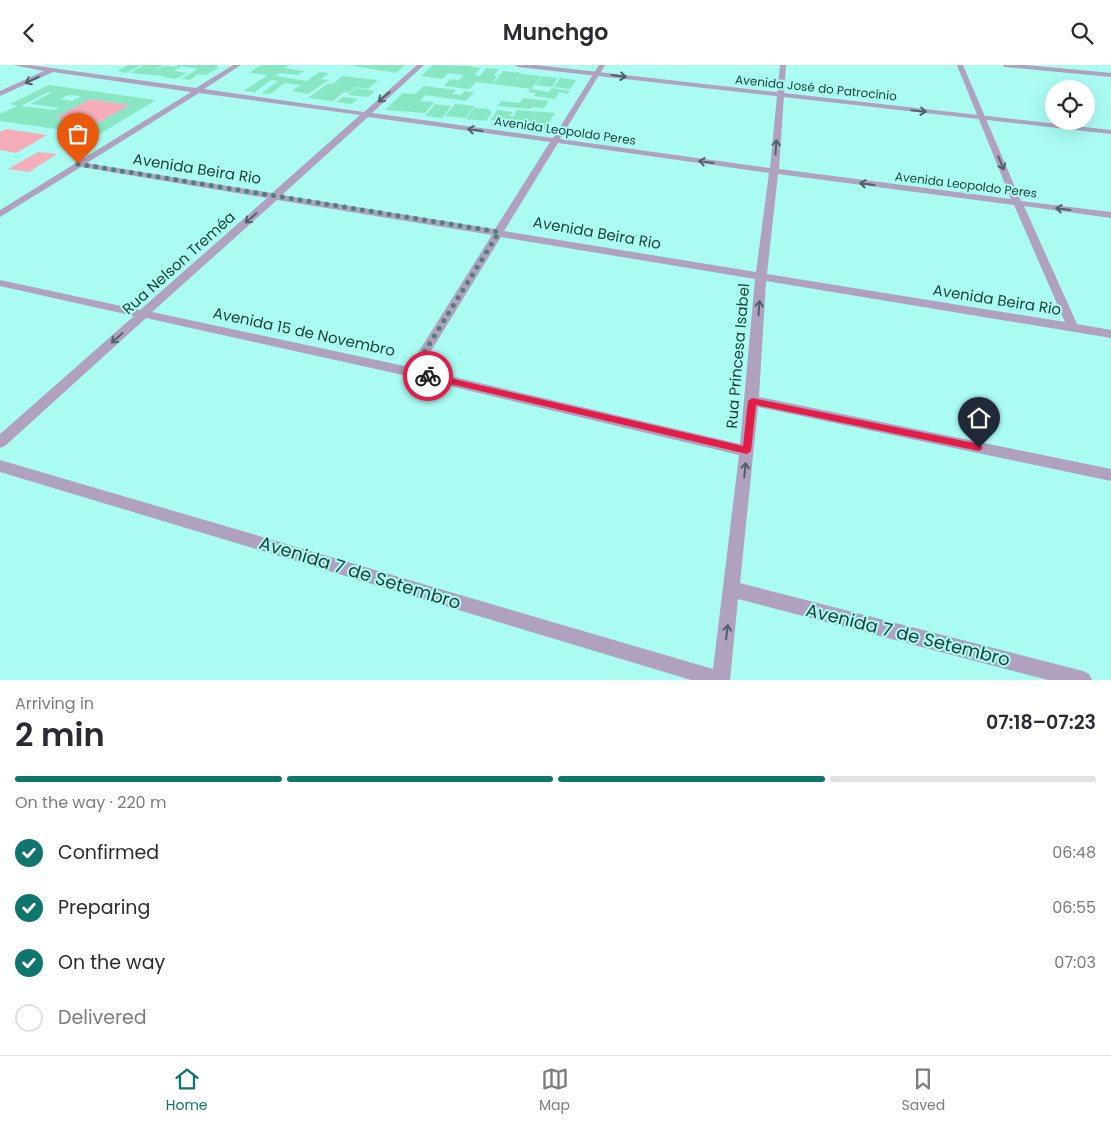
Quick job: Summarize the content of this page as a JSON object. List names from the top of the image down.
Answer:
{
  "streets": {
    "street": [
      "Avenida José do Patrocínio",
      "Avenida Leopoldo Peres",
      "Avenida Beira Rio",
      "Rua Nelson Treméa",
      "Avenida 15 de Novembro",
      "Rua Princesa Isabel",
      "Avenida 7 de Setembro"
    ]
  },
  "crossings": [
    ["Avenida José do Patrocínio", "Rua Princesa Isabel"],
    ["Avenida Leopoldo Peres", "Rua Nelson Treméa"],
    ["Avenida Leopoldo Peres", "Rua Princesa Isabel"],
    ["Avenida Beira Rio", "Rua Nelson Treméa"],
    ["Avenida Beira Rio", "Rua Princesa Isabel"],
    ["Rua Nelson Treméa", "Avenida 15 de Novembro"],
    ["Avenida 15 de Novembro", "Rua Princesa Isabel"],
    ["Rua Princesa Isabel", "Avenida 7 de Setembro"]
  ],
  "one_way": [
    "Avenida José do Patrocínio",
    "Avenida Leopoldo Peres",
    "Rua Nelson Treméa",
    "Rua Princesa Isabel"
  ],
  "page": {
    "header": "Munchgo",
    "heading": ["2 min", "Arriving in", "07:18–07:23"],
    "bar": "On the way · 220 m",
    "list": [
      ["Confirmed", "06:48"],
      ["Preparing", "06:55"],
      ["On the way", "07:03"],
      "Delivered"
    ],
    "tabs": ["Home", "Map", "Saved"]
  }
}
